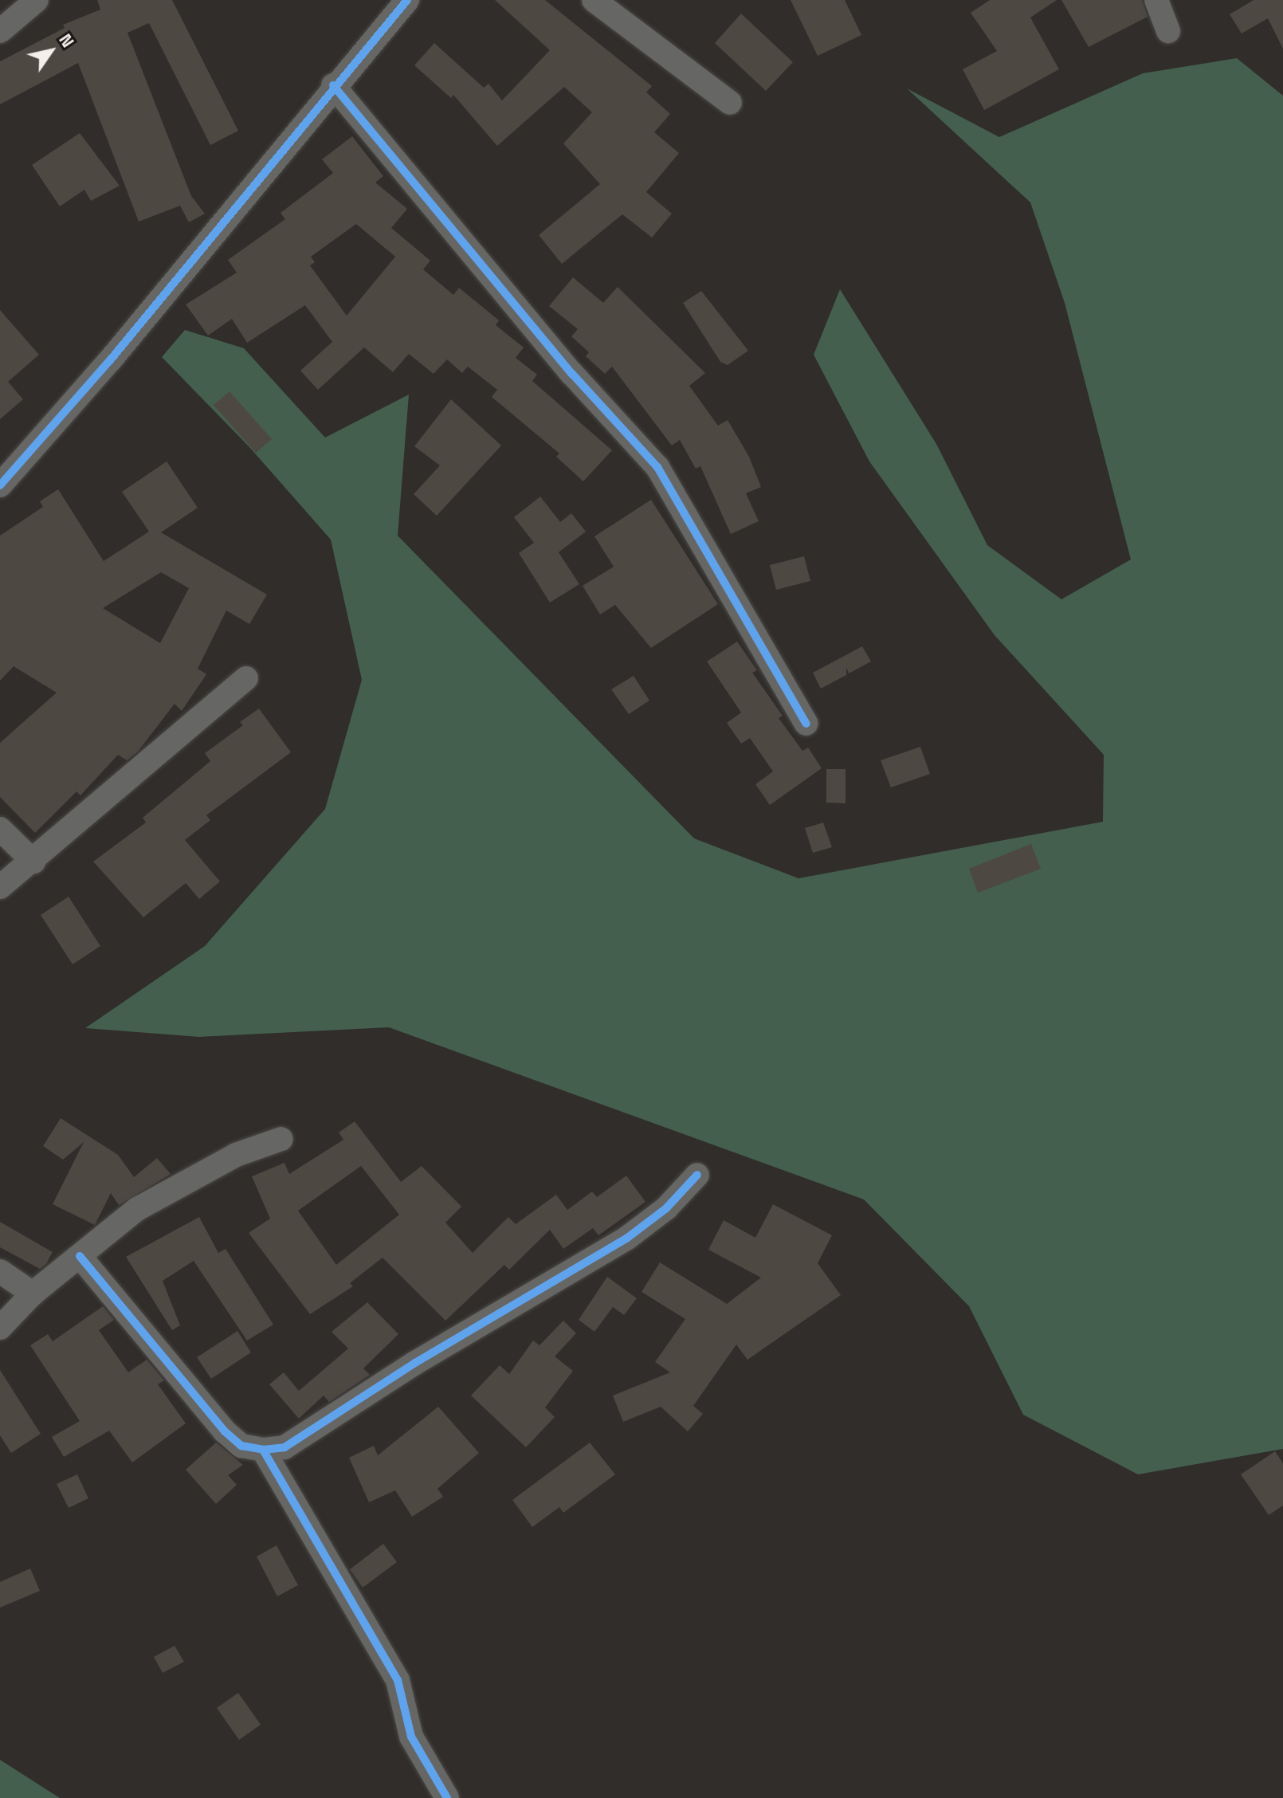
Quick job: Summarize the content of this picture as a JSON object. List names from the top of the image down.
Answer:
{
  "north": "top right"
}
